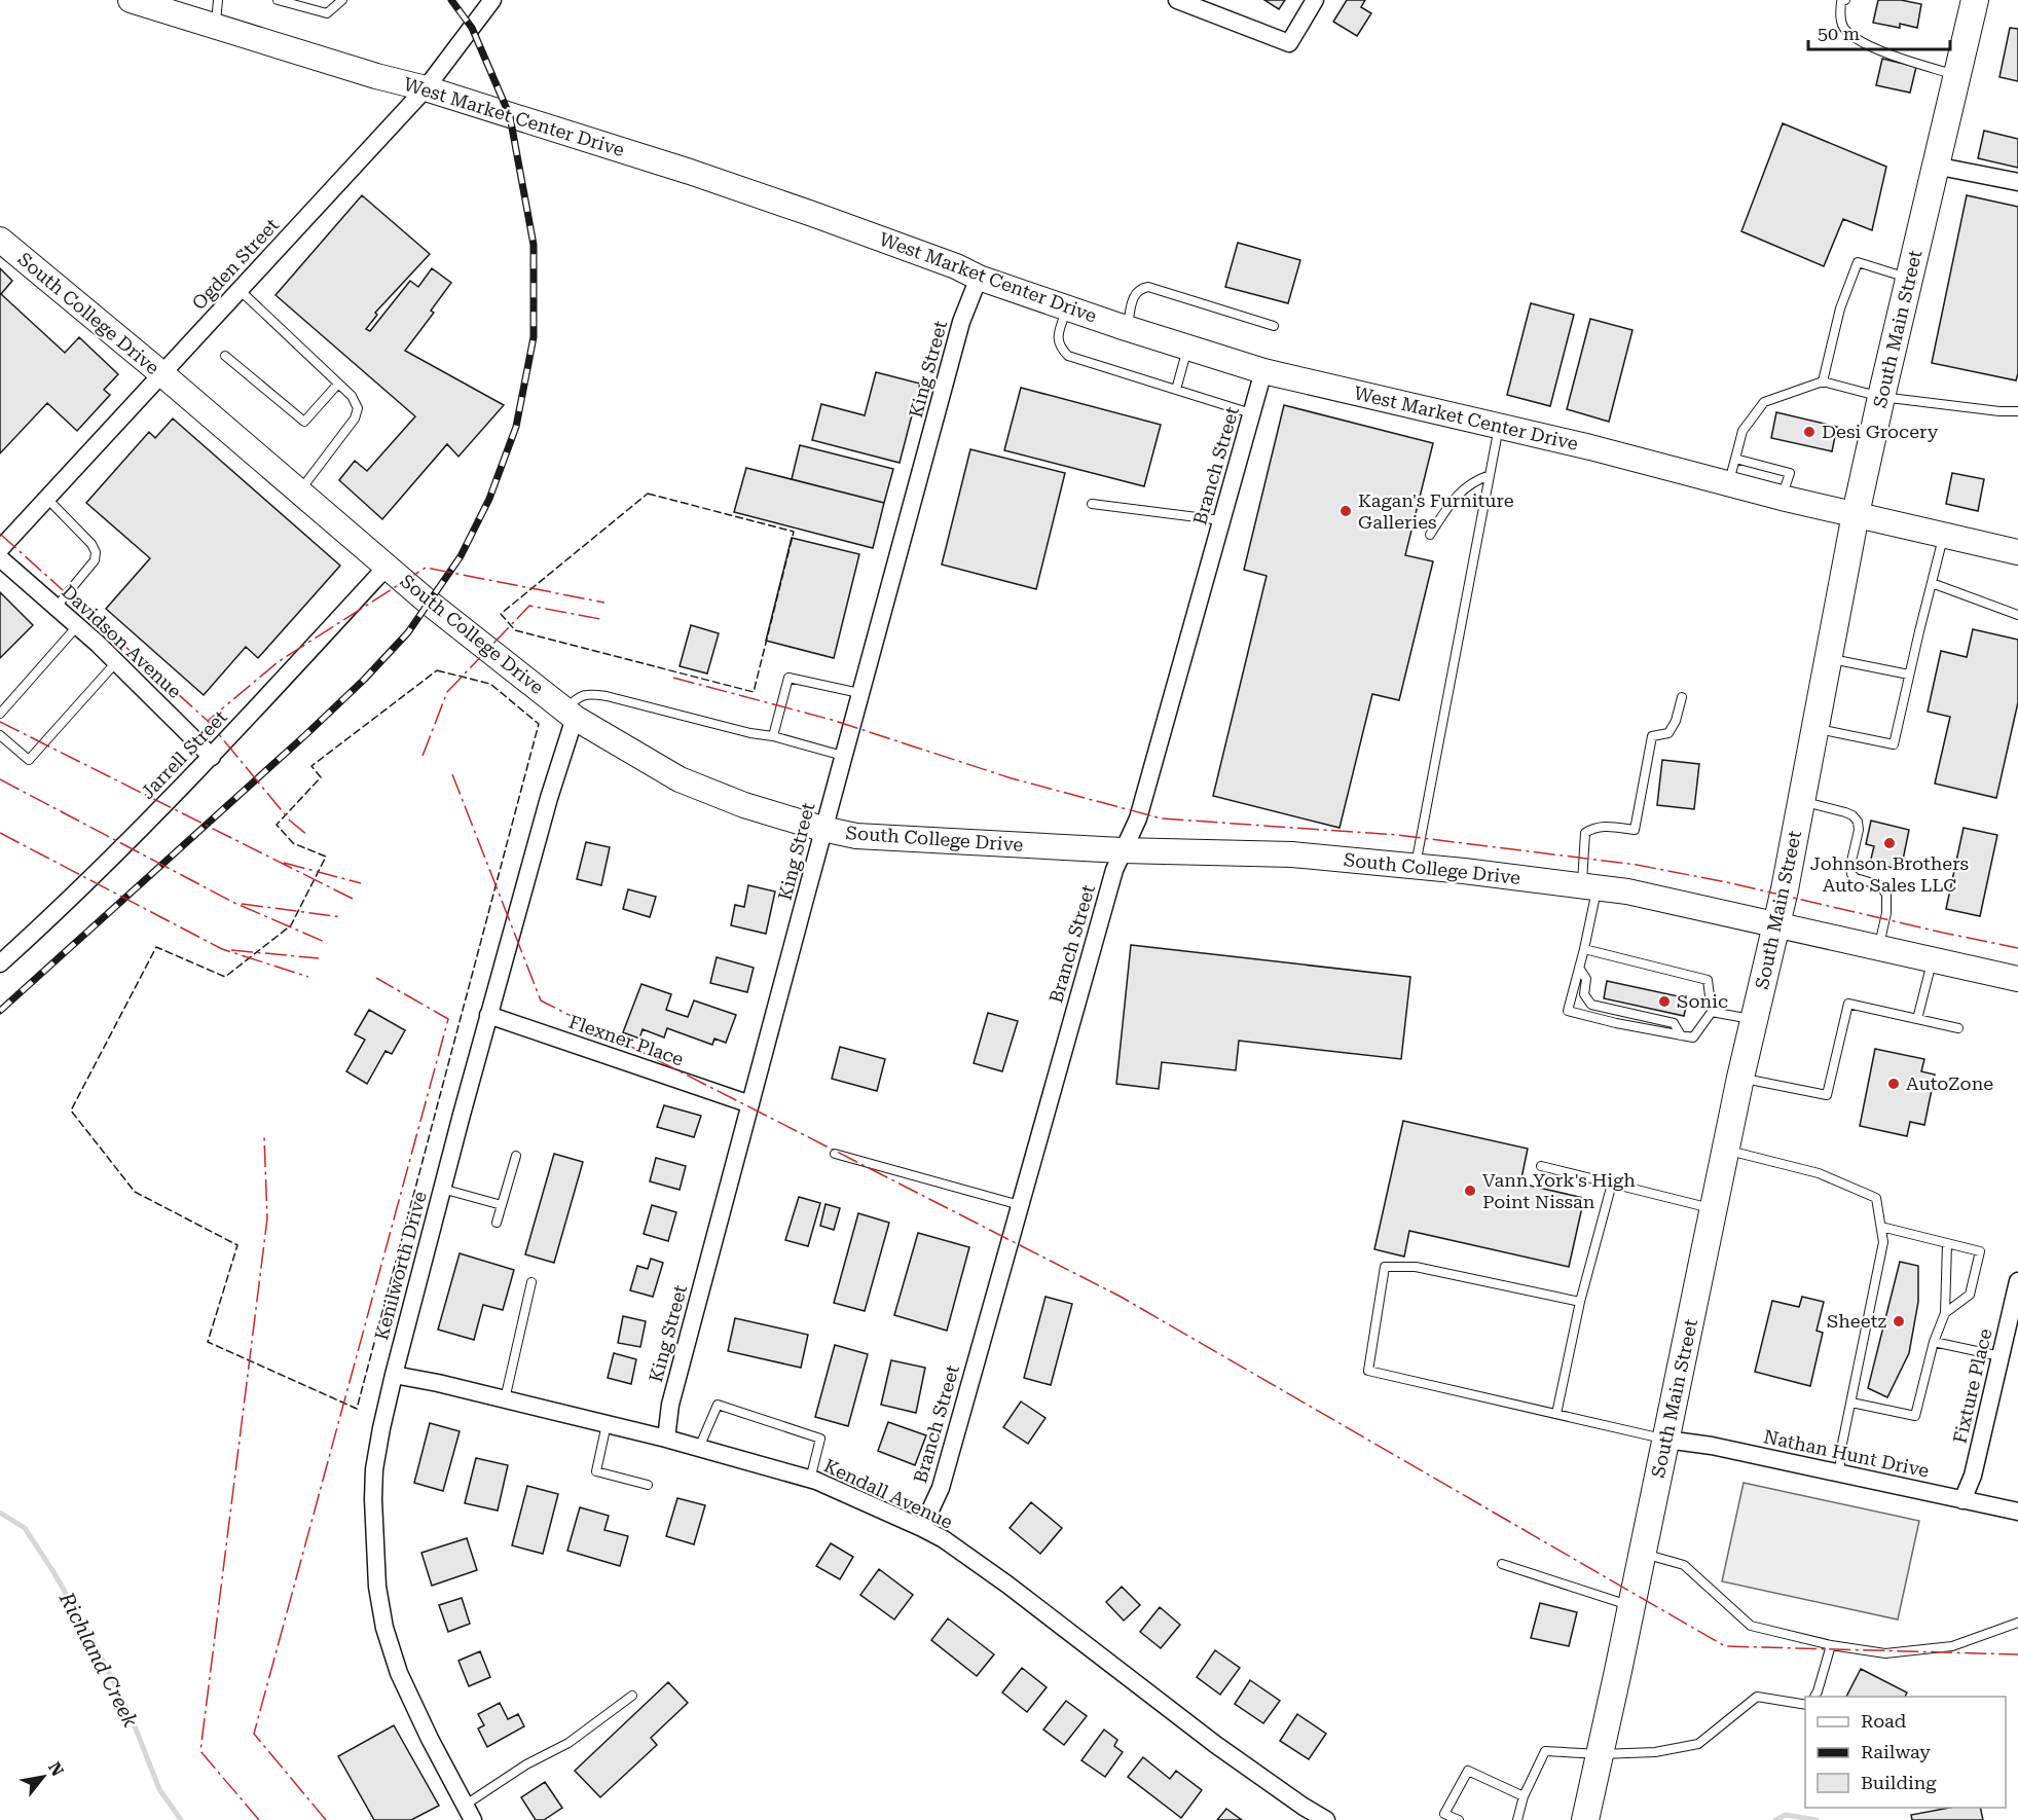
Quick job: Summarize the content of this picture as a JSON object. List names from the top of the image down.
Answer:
{
  "streets": {
    "main road": ["West Market Center Drive", "South College Drive", "South Main Street"],
    "street": [
      "Ogden Street",
      "King Street",
      "Branch Street",
      "Davidson Avenue",
      "Jarrell Street",
      "Flexner Place",
      "Kenilworth Drive",
      "Fixture Place",
      "Nathan Hunt Drive",
      "Kendall Avenue"
    ]
  },
  "crossings": [
    ["West Market Center Drive", "Ogden Street"],
    ["West Market Center Drive", "South Main Street"],
    ["West Market Center Drive", "King Street"],
    ["West Market Center Drive", "Branch Street"],
    ["Ogden Street", "South College Drive"],
    ["South College Drive", "South Main Street"],
    ["South College Drive", "King Street"],
    ["South College Drive", "Branch Street"],
    ["South College Drive", "Jarrell Street"],
    ["South College Drive", "Kenilworth Drive"],
    ["South Main Street", "Nathan Hunt Drive"],
    ["King Street", "Flexner Place"],
    ["King Street", "Kendall Avenue"],
    ["Branch Street", "Kendall Avenue"],
    ["Davidson Avenue", "Jarrell Street"],
    ["Flexner Place", "Kenilworth Drive"],
    ["Kenilworth Drive", "Kendall Avenue"],
    ["Fixture Place", "Nathan Hunt Drive"]
  ],
  "water": ["Richland Creek"],
  "places": [
    "Desi Grocery",
    "Kagan's Furniture Galleries",
    "Johnson Brothers Auto Sales LLC",
    "Sonic",
    "AutoZone",
    "Vann York's High Point Nissan",
    "Sheetz"
  ],
  "legend": ["Road", "Railway", "Building"],
  "scale_bar": "50 m",
  "north": "top right"
}
